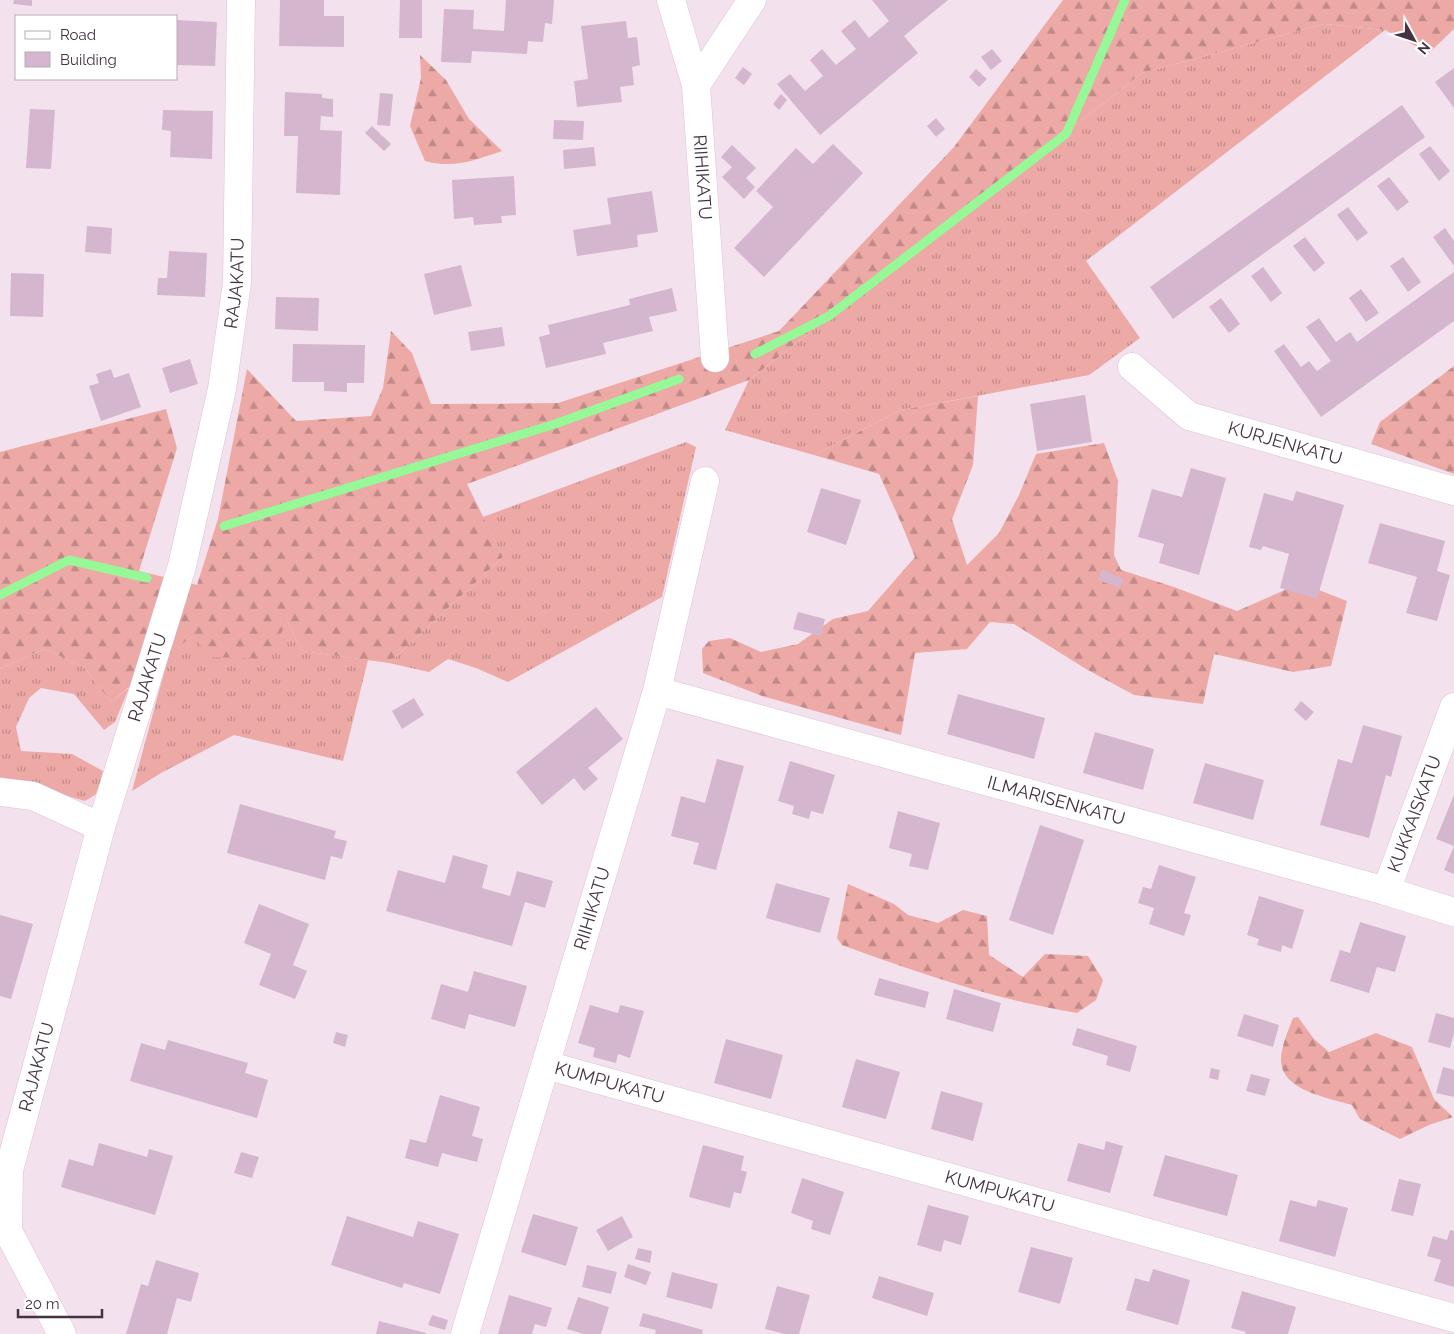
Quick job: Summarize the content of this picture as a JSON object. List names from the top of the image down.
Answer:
{
  "streets": {
    "street": [
      "RIIHIKATU",
      "RAJAKATU",
      "KURJENKATU",
      "ILMARISENKATU",
      "KUKKAISKATU",
      "KUMPUKATU"
    ]
  },
  "crossings": [
    ["RIIHIKATU", "ILMARISENKATU"],
    ["RIIHIKATU", "KUMPUKATU"],
    ["ILMARISENKATU", "KUKKAISKATU"]
  ],
  "legend": ["Road", "Building"],
  "scale_bar": "20 m",
  "north": "bottom right"
}
